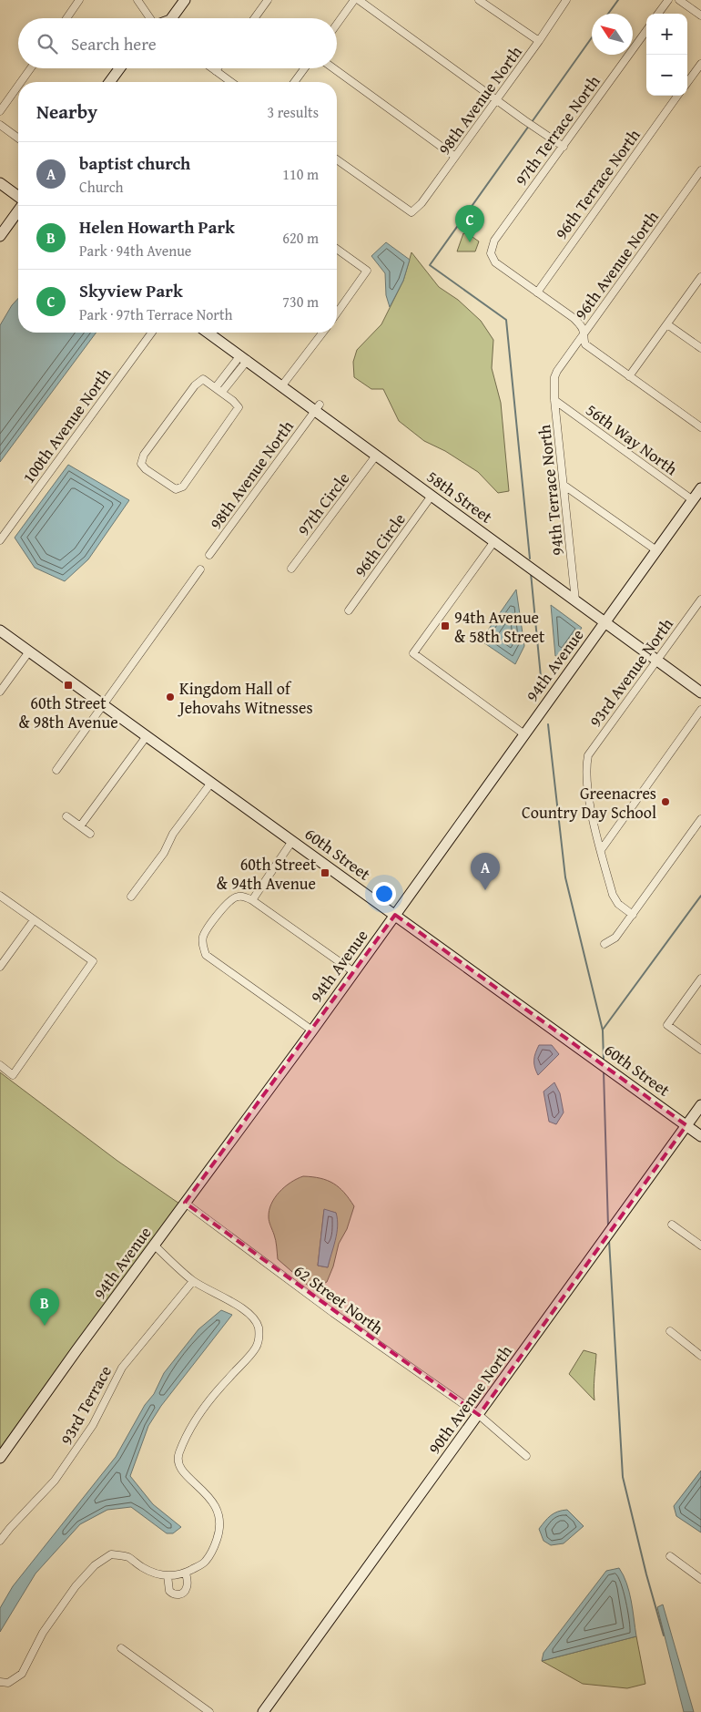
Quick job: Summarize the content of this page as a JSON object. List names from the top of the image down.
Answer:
{
  "streets": {
    "street": [
      "98th Avenue North",
      "97th Terrace North",
      "96th Terrace North",
      "96th Avenue North",
      "100th Avenue North",
      "56th Way North",
      "94th Terrace North",
      "58th Street",
      "97th Circle",
      "96th Circle",
      "94th Avenue",
      "93rd Avenue North",
      "60th Street",
      "62 Street North",
      "90th Avenue North",
      "93rd Terrace"
    ]
  },
  "crossings": [
    ["98th Avenue North", "58th Street"],
    ["97th Terrace North", "96th Terrace North"],
    ["96th Avenue North", "94th Terrace North"],
    ["56th Way North", "94th Terrace North"],
    ["56th Way North", "94th Avenue"],
    ["94th Terrace North", "58th Street"],
    ["58th Street", "97th Circle"],
    ["58th Street", "96th Circle"],
    ["58th Street", "94th Avenue"],
    ["58th Street", "93rd Avenue North"],
    ["94th Avenue", "60th Street"],
    ["94th Avenue", "62 Street North"],
    ["60th Street", "90th Avenue North"],
    ["62 Street North", "90th Avenue North"]
  ],
  "places": {
    "transit": ["94th Avenue & 58th Street", "60th Street & 98th Avenue", "60th Street & 94th Avenue"],
    "other": ["Kingdom Hall of Jehovahs Witnesses", "Greenacres Country Day School"]
  },
  "north": "top left",
  "page": {
    "map_buttons": ["+", "−"],
    "search": "Search here",
    "heading": ["Nearby", "3 results"],
    "list": [
      {
        "mark": "A",
        "name": "baptist church",
        "note": "Church",
        "value": "110 m"
      },
      {
        "mark": "B",
        "name": "Helen Howarth Park",
        "note": "Park · 94th Avenue",
        "value": "620 m"
      },
      {
        "mark": "C",
        "name": "Skyview Park",
        "note": "Park · 97th Terrace North",
        "value": "730 m"
      }
    ],
    "pins": ["C", "A", "B"]
  }
}
